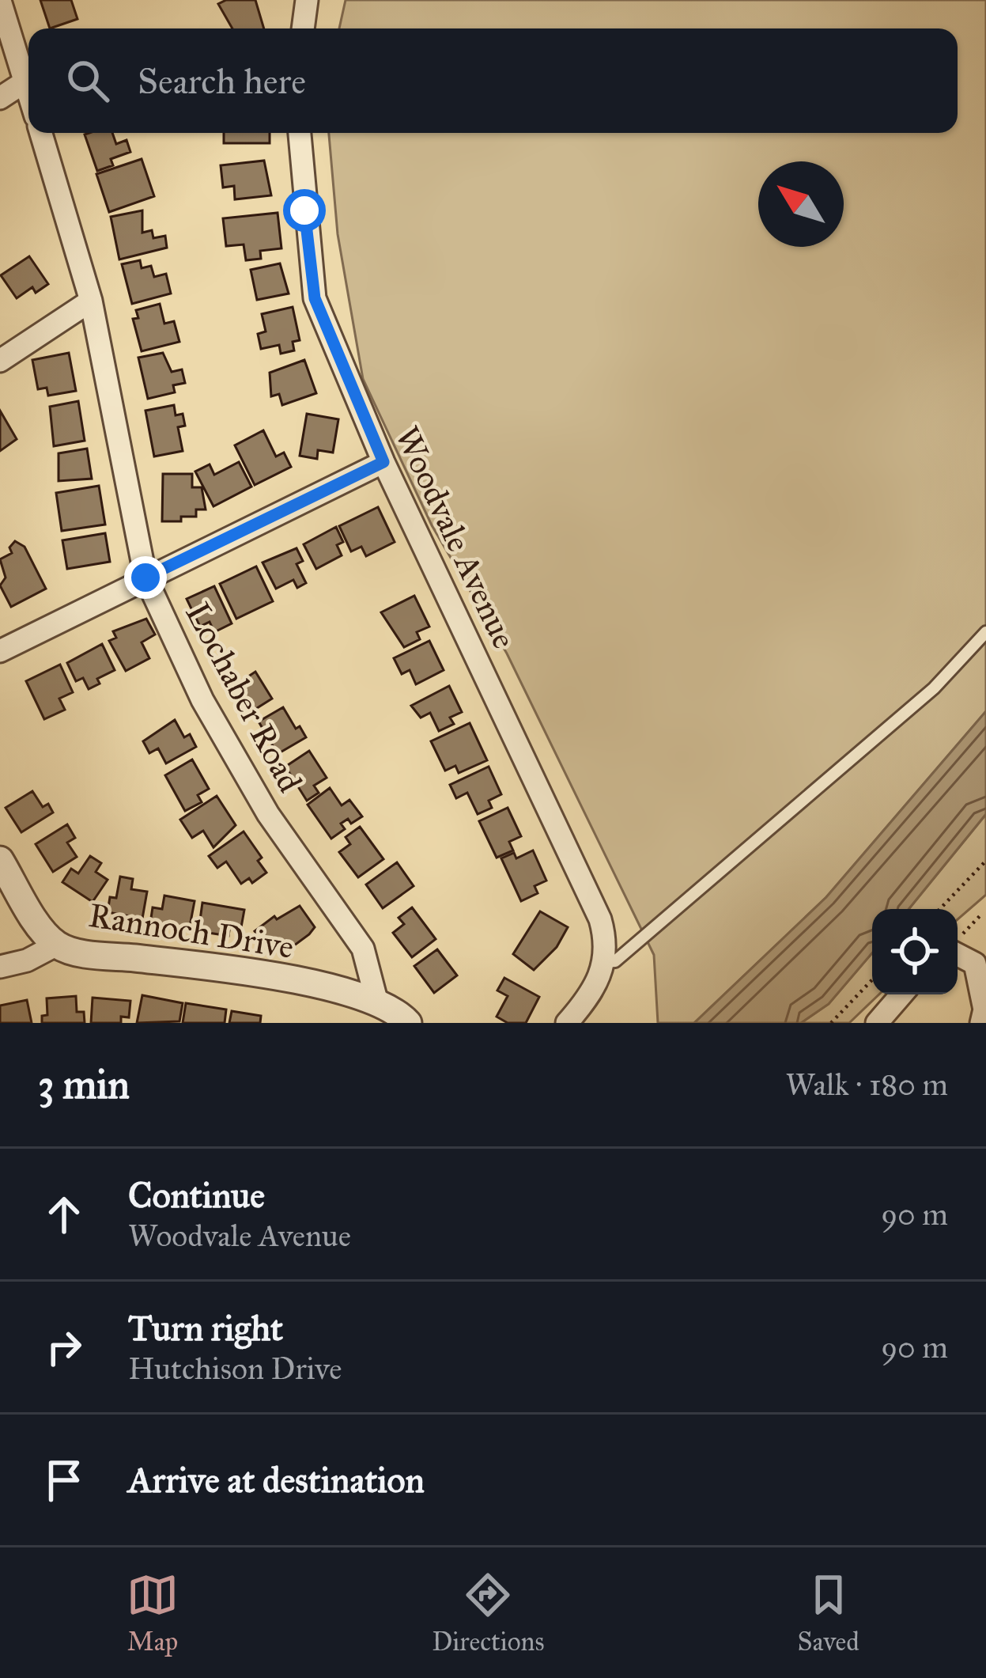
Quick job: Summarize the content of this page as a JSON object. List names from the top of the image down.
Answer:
{
  "streets": {
    "street": ["Woodvale Avenue", "Lochaber Road", "Rannoch Drive"]
  },
  "crossings": [
    ["Lochaber Road", "Rannoch Drive"]
  ],
  "north": "top left",
  "page": {
    "search": "Search here",
    "heading": ["3 min", "Walk · 180 m"],
    "list": [
      ["Continue", "Woodvale Avenue", "90 m"],
      ["Turn right", "Hutchison Drive", "90 m"],
      "Arrive at destination"
    ],
    "nav": ["Map", "Directions", "Saved"]
  }
}
